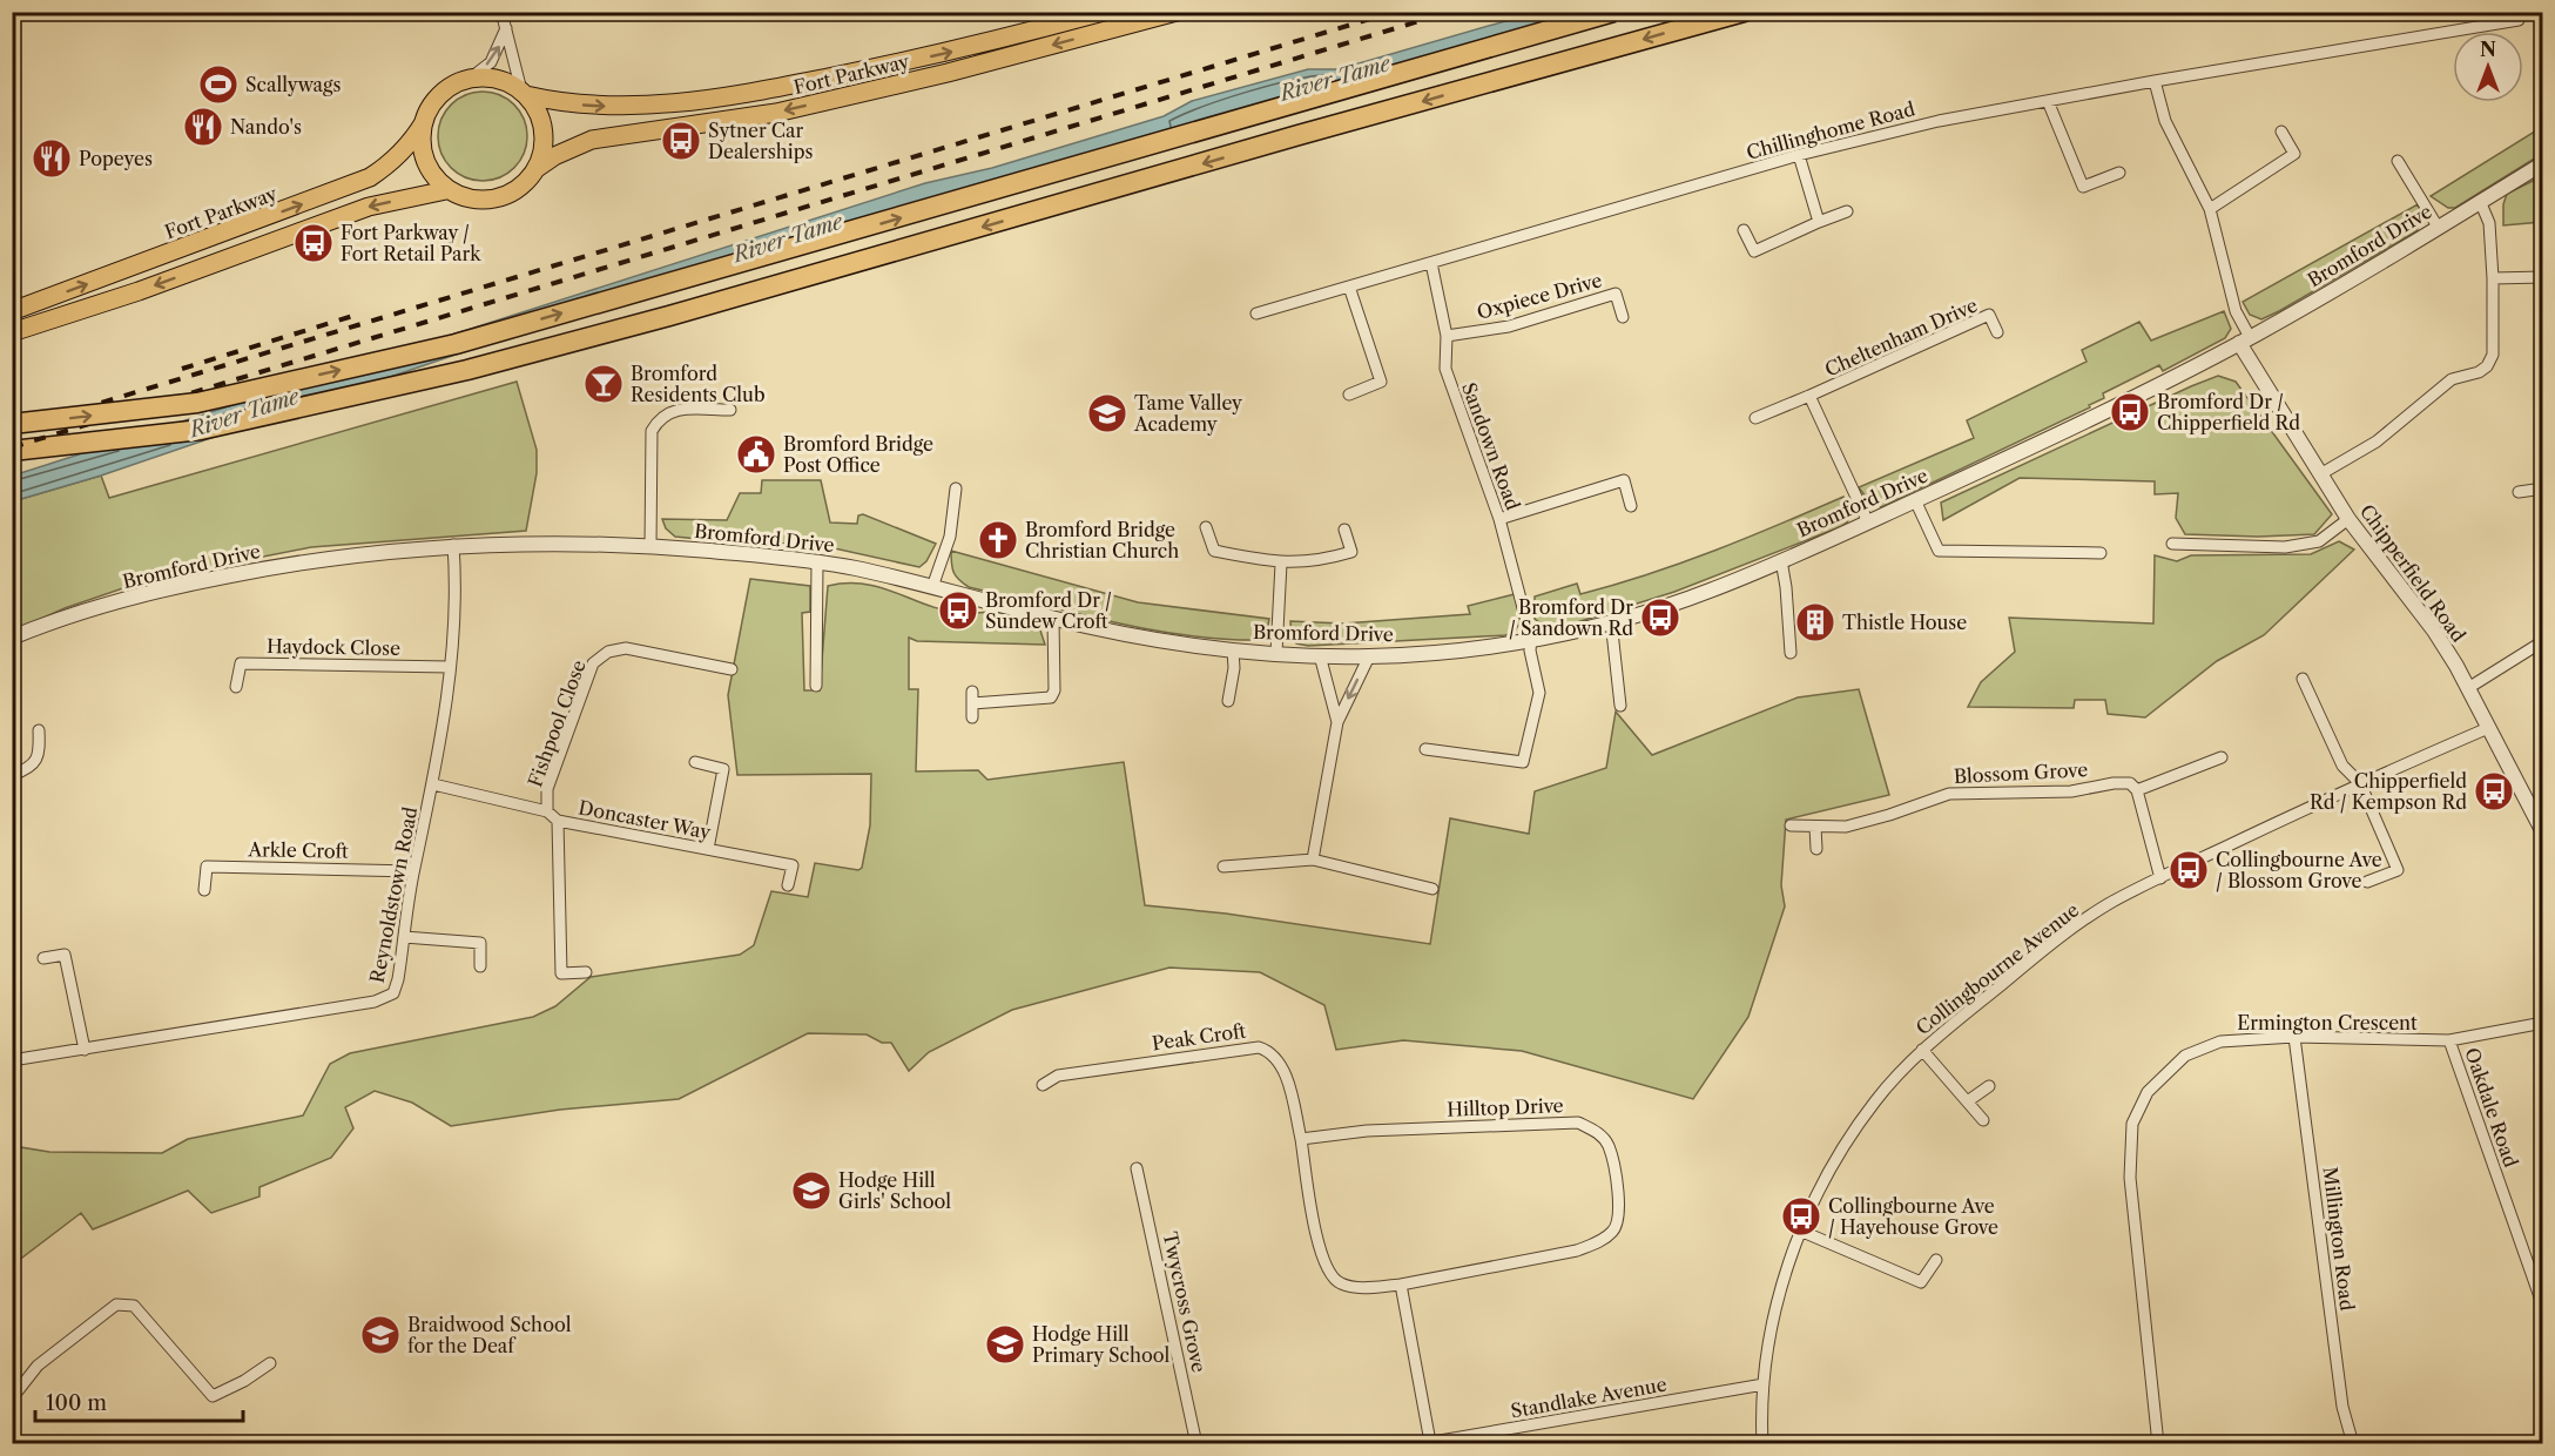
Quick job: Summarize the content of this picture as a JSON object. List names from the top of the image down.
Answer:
{
  "streets": {
    "main road": ["Fort Parkway"],
    "street": [
      "Chillinghome Road",
      "Bromford Drive",
      "Oxpiece Drive",
      "Cheltenham Drive",
      "Sandown Road",
      "Chipperfield Road",
      "Haydock Close",
      "Fishpool Close",
      "Blossom Grove",
      "Doncaster Way",
      "Arkle Croft",
      "Reynoldstown Road",
      "Collingbourne Avenue",
      "Ermington Crescent",
      "Peak Croft",
      "Hilltop Drive",
      "Oakdale Road",
      "Millington Road",
      "Twycross Grove",
      "Standlake Avenue"
    ]
  },
  "crossings": [
    ["Chillinghome Road", "Sandown Road"],
    ["Bromford Drive", "Cheltenham Drive"],
    ["Bromford Drive", "Sandown Road"],
    ["Bromford Drive", "Chipperfield Road"],
    ["Bromford Drive", "Reynoldstown Road"],
    ["Oxpiece Drive", "Sandown Road"],
    ["Chipperfield Road", "Collingbourne Avenue"],
    ["Haydock Close", "Reynoldstown Road"],
    ["Fishpool Close", "Doncaster Way"],
    ["Doncaster Way", "Reynoldstown Road"],
    ["Arkle Croft", "Reynoldstown Road"],
    ["Collingbourne Avenue", "Standlake Avenue"],
    ["Ermington Crescent", "Oakdale Road"],
    ["Ermington Crescent", "Millington Road"],
    ["Peak Croft", "Hilltop Drive"]
  ],
  "water": ["River Tame"],
  "places": {
    "sports": ["Scallywags"],
    "restaurant": ["Nando's", "Popeyes"],
    "bus stop": [
      "Sytner Car Dealerships",
      "Fort Parkway / Fort Retail Park",
      "Bromford Dr / Chipperfield Rd",
      "Bromford Dr / Sundew Croft",
      "Bromford Dr / Sandown Rd",
      "Chipperfield Rd / Kempson Rd",
      "Collingbourne Ave / Blossom Grove",
      "Collingbourne Ave / Hayehouse Grove"
    ],
    "bar": ["Bromford Residents Club"],
    "school or university": [
      "Tame Valley Academy",
      "Hodge Hill Girls' School",
      "Braidwood School for the Deaf",
      "Hodge Hill Primary School"
    ],
    "public building": ["Bromford Bridge Post Office"],
    "church": ["Bromford Bridge Christian Church"],
    "building": ["Thistle House"]
  },
  "scale_bar": "100 m",
  "north": "top"
}
